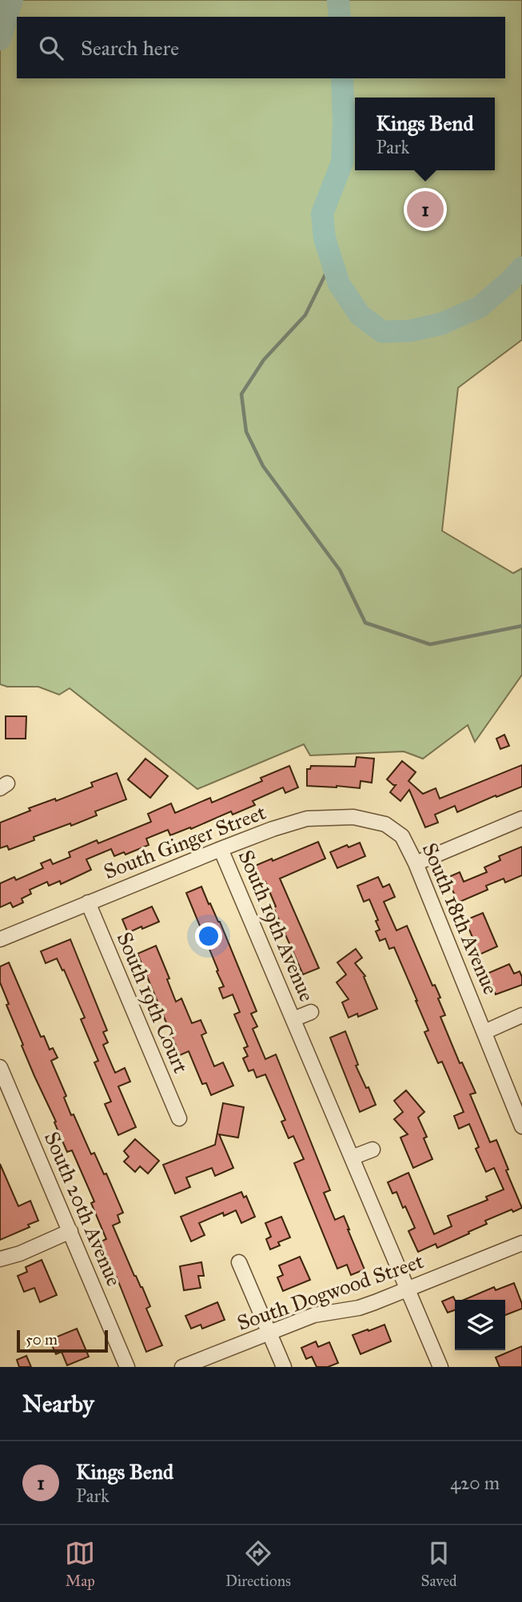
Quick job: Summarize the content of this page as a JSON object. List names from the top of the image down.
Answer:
{
  "streets": {
    "street": [
      "South Ginger Street",
      "South 18th Avenue",
      "South 19th Avenue",
      "South 19th Court",
      "South 20th Avenue",
      "South Dogwood Street"
    ]
  },
  "crossings": [
    ["South Ginger Street", "South 18th Avenue"],
    ["South Ginger Street", "South 19th Avenue"],
    ["South Ginger Street", "South 19th Court"],
    ["South 19th Avenue", "South Dogwood Street"]
  ],
  "scale_bar": "50 m",
  "page": {
    "search": "Search here",
    "popup": ["Kings Bend", "Park"],
    "pins": "1",
    "scale": "50 m",
    "heading": "Nearby",
    "list": [
      {
        "mark": "1",
        "name": "Kings Bend",
        "note": "Park",
        "value": "420 m"
      }
    ],
    "nav": ["Map", "Directions", "Saved"]
  }
}
